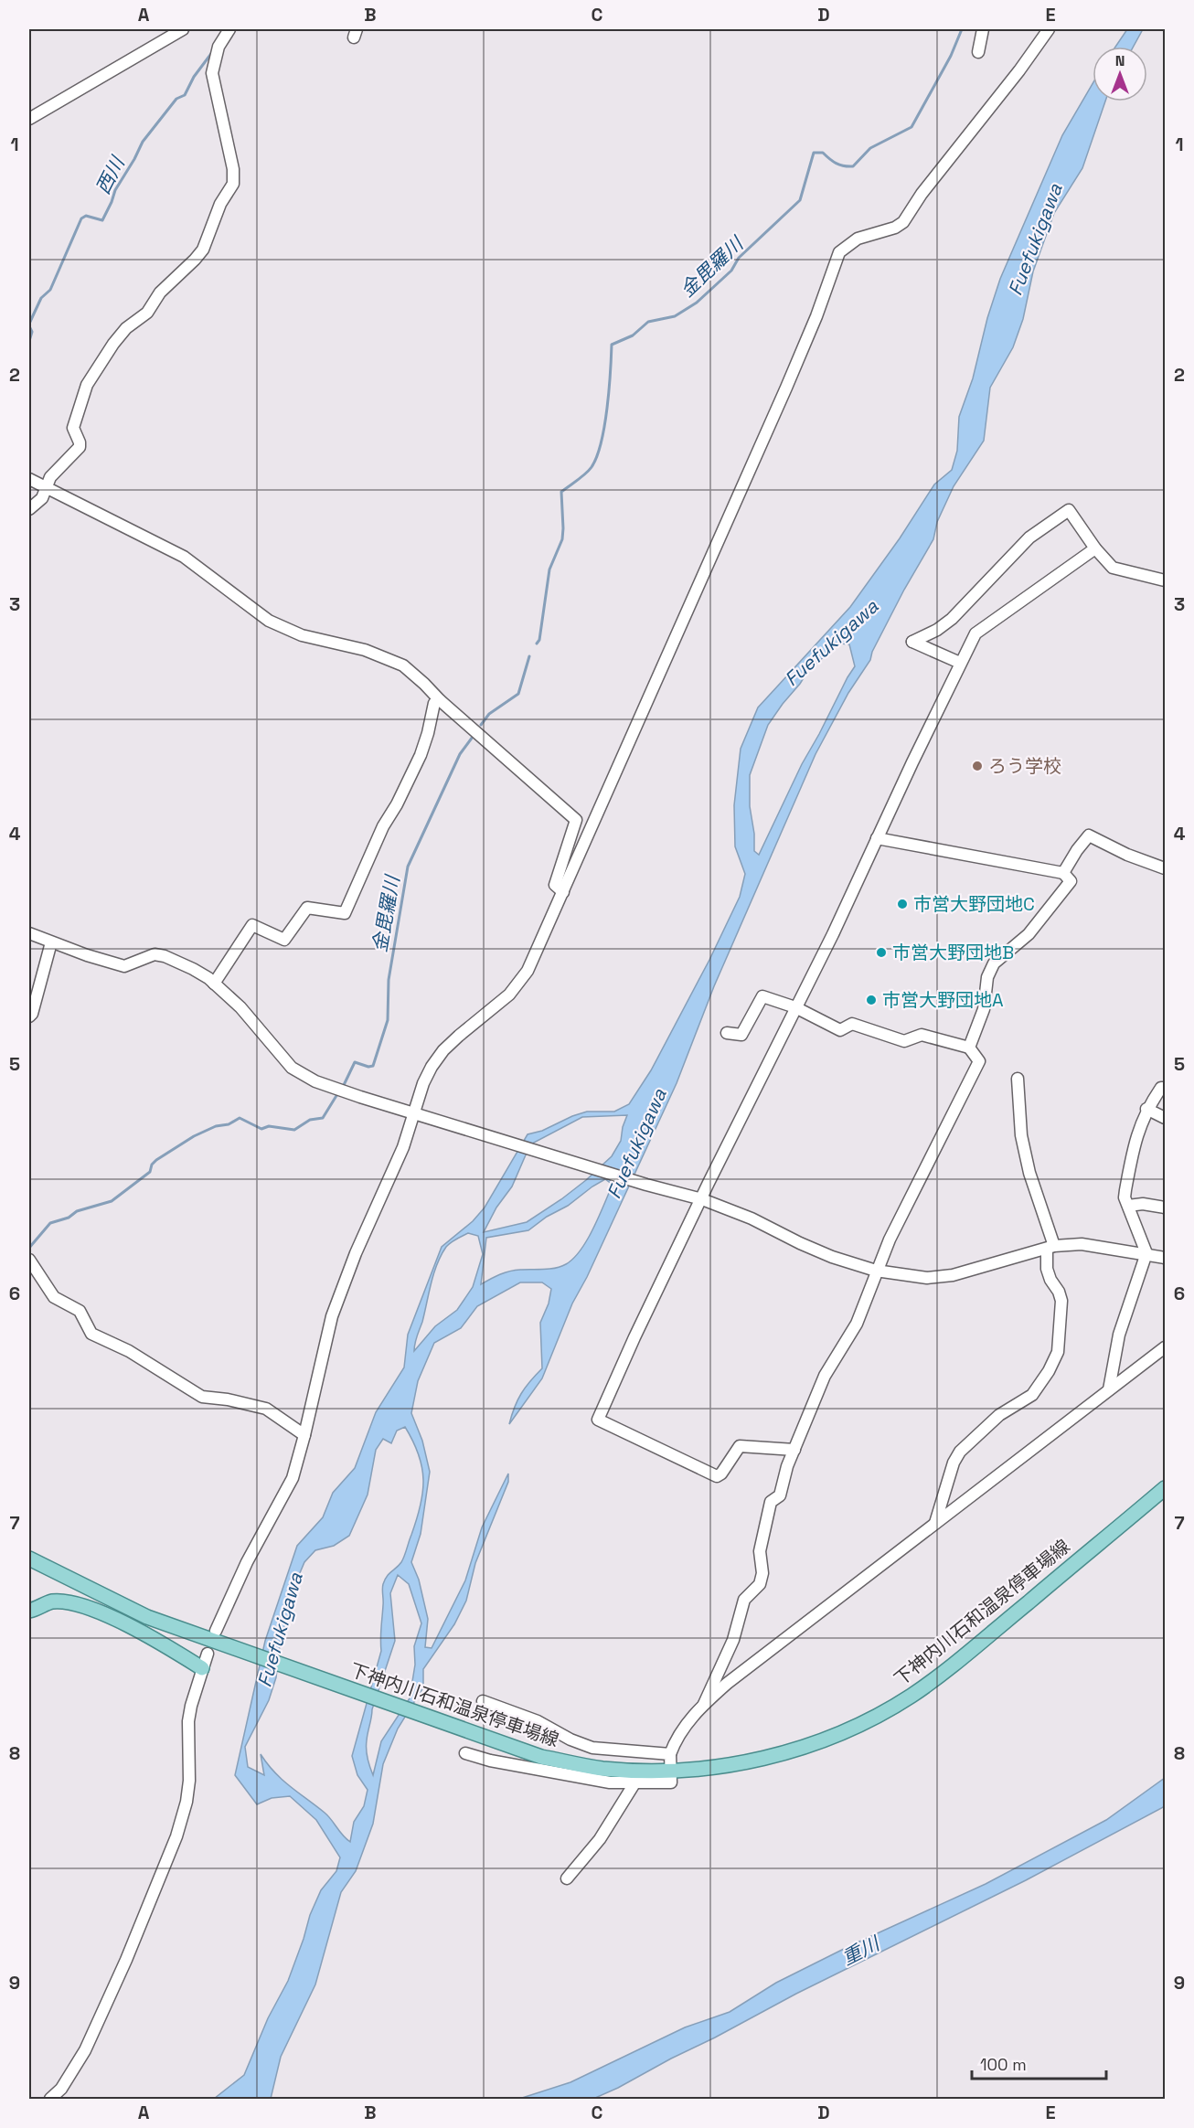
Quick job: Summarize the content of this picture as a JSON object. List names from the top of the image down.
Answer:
{
  "streets": {
    "main road": ["下神内川石和温泉停車場線"]
  },
  "water": [
    "西川",
    "Fuefukigawa",
    "金毘羅川",
    "重川"
  ],
  "places": [
    "ろう学校",
    "市営大野団地C",
    "市営大野団地B",
    "市営大野団地A"
  ],
  "scale_bar": "100 m",
  "north": "top",
  "grid": {
    "columns": [
      "A",
      "B",
      "C",
      "D",
      "E"
    ],
    "rows": [
      "1",
      "2",
      "3",
      "4",
      "5",
      "6",
      "7",
      "8",
      "9"
    ]
  }
}
